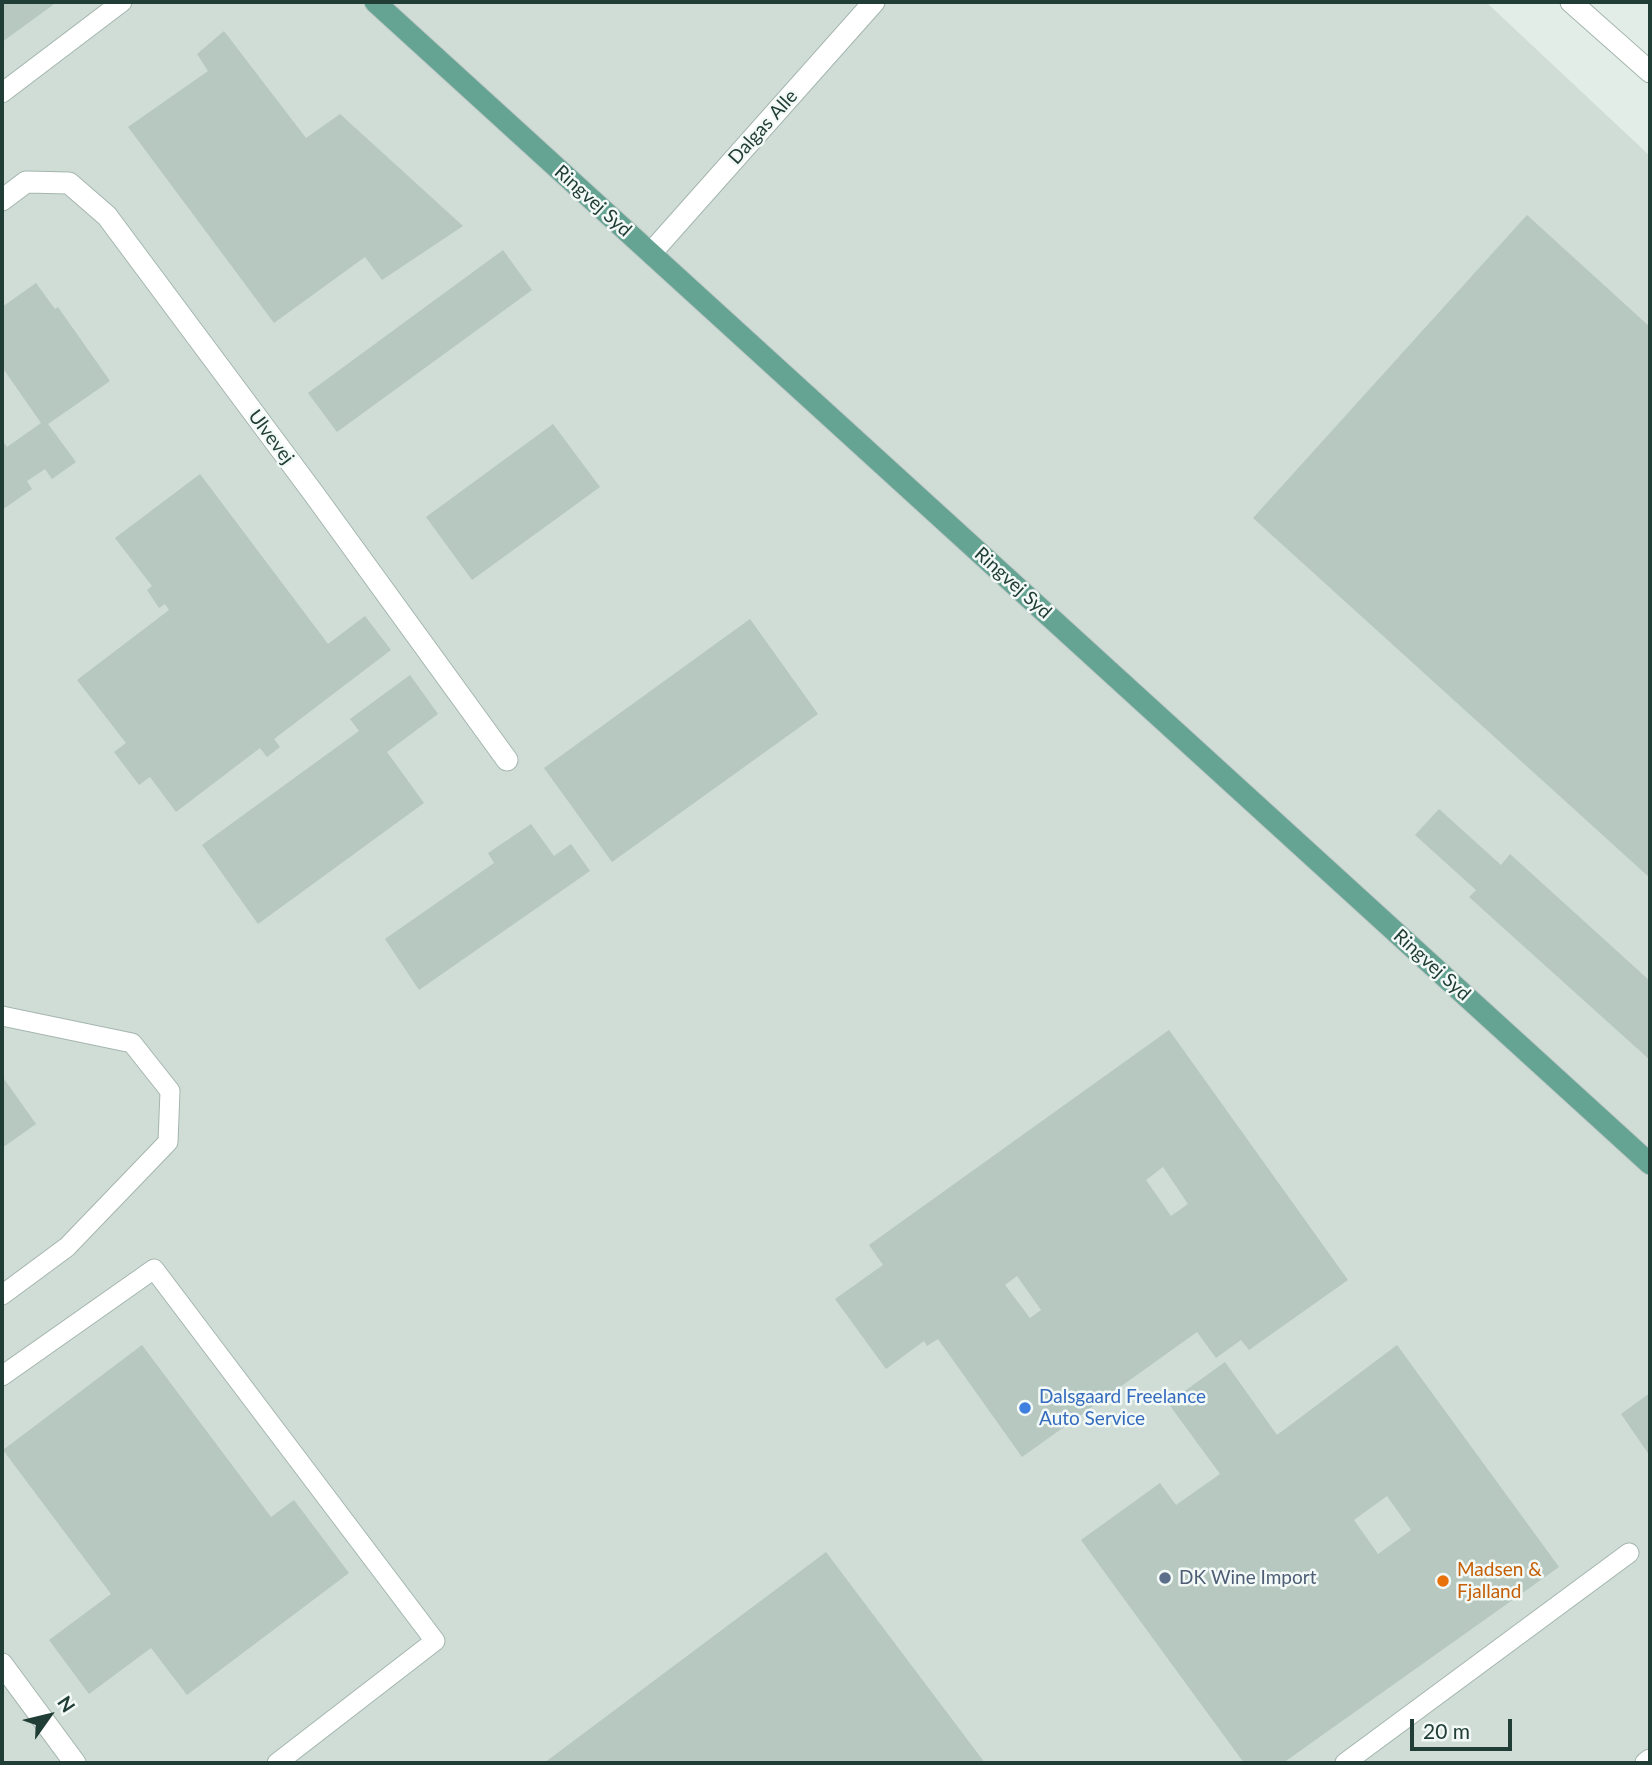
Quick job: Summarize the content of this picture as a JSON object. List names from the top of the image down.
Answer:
{
  "streets": {
    "main road": ["Ringvej Syd"],
    "street": ["Dalgas Alle", "Ulvevej"]
  },
  "crossings": [
    ["Dalgas Alle", "Ringvej Syd"]
  ],
  "places": ["Dalsgaard Freelance Auto Service", "DK Wine Import", "Madsen & Fjalland"],
  "scale_bar": "20 m",
  "north": "top right"
}
